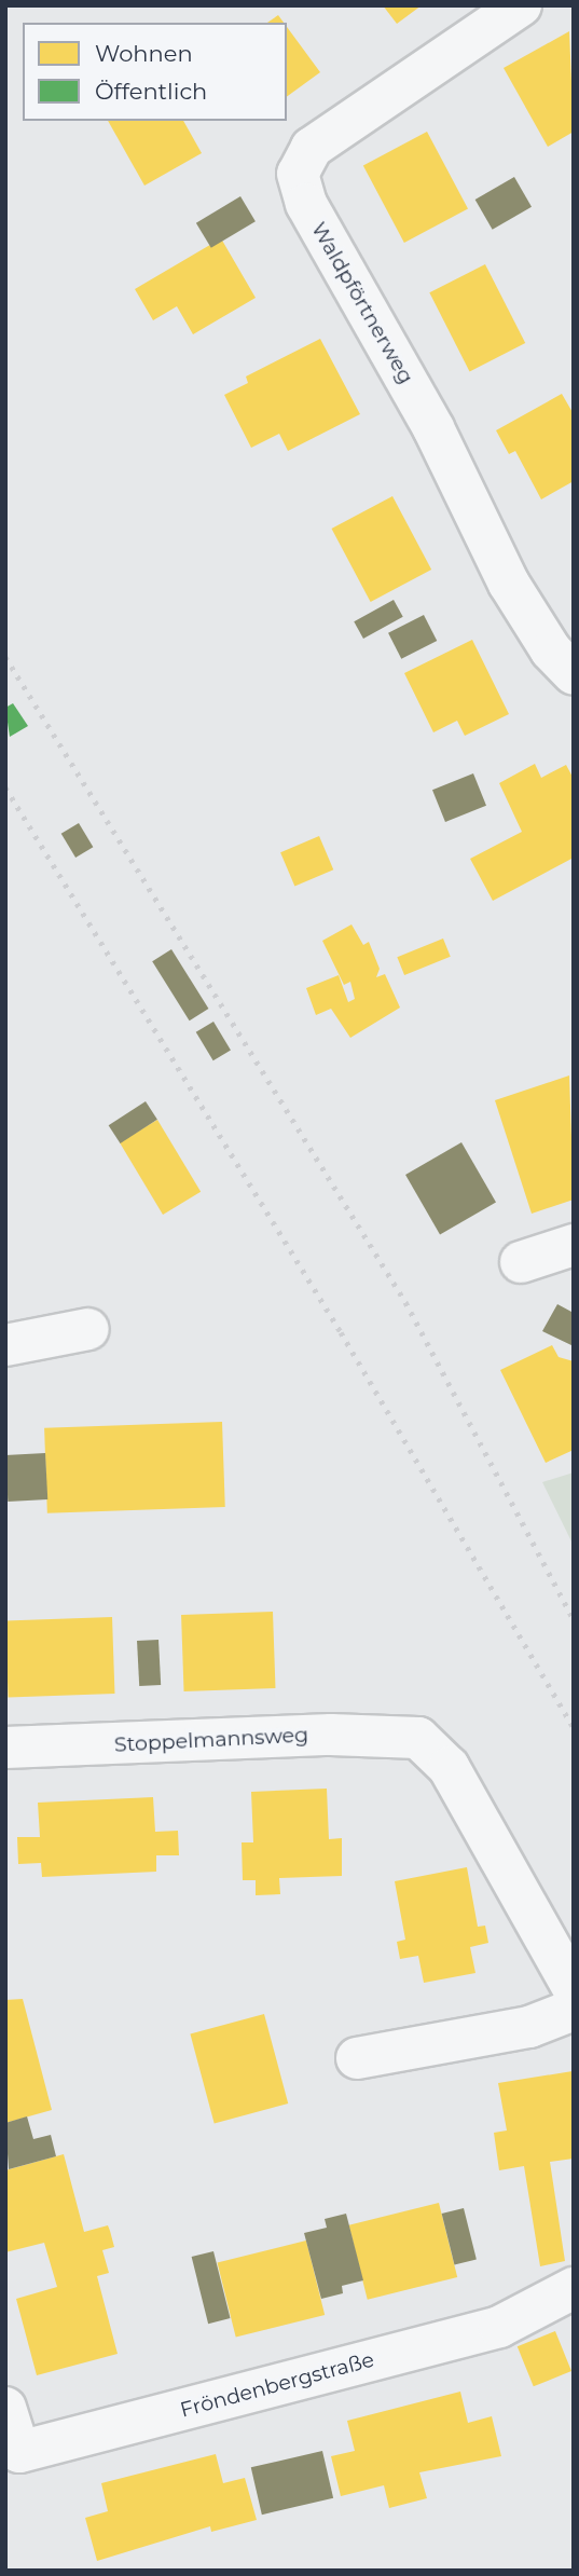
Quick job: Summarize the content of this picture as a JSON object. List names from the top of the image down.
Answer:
{
  "streets": {
    "street": ["Waldpförtnerweg", "Stoppelmannsweg", "Fröndenbergstraße"]
  },
  "legend": ["Wohnen", "Öffentlich"]
}
